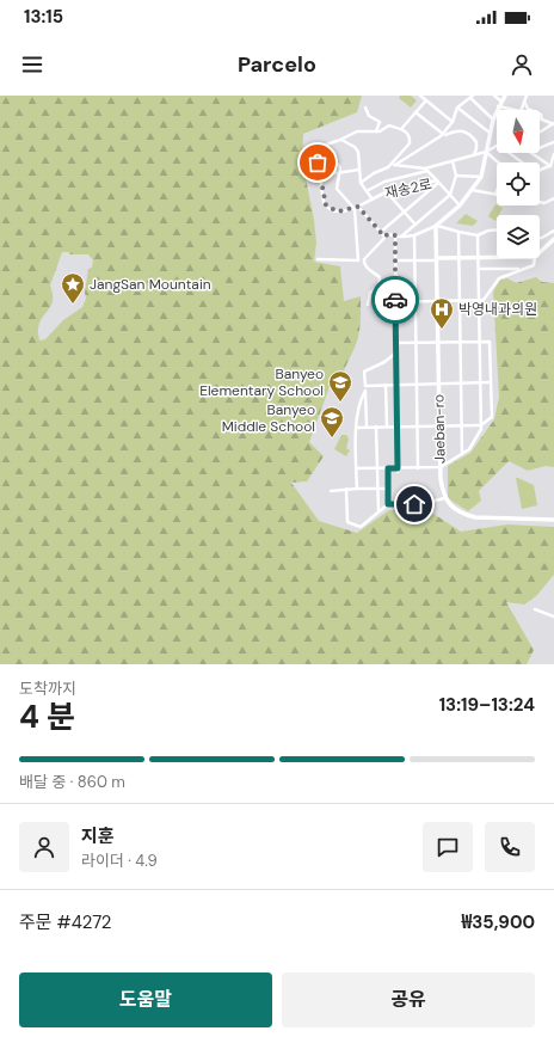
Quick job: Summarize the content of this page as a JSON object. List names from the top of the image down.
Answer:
{
  "streets": {
    "main road": ["Jaeban-ro"],
    "street": ["재송2로"]
  },
  "places": {
    "place": ["JangSan Mountain"],
    "hospital": ["박영내과의원"],
    "school or university": ["Banyeo Elementary School", "Banyeo Middle School"]
  },
  "north": "bottom",
  "page": {
    "status": "13:15",
    "header": "Parcelo",
    "heading": ["4 분", "도착까지", "13:19–13:24"],
    "panel": [
      "지훈",
      "라이더 · 4.9",
      "주문 #4272",
      "₩35,900"
    ],
    "bar": "배달 중 · 860 m",
    "buttons": ["도움말", "공유"]
  }
}
